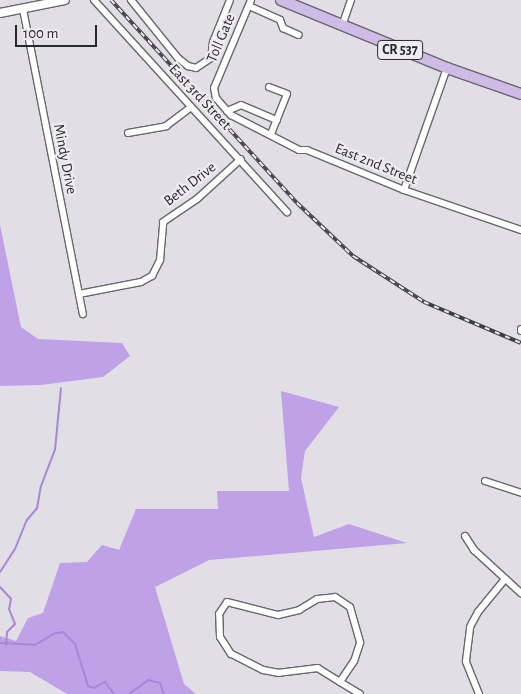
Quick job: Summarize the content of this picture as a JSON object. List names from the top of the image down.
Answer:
{
  "streets": {
    "main road": ["CR 537"],
    "street": [
      "Toll Gate",
      "East 3rd Street",
      "Mindy Drive",
      "East 2nd Street",
      "Beth Drive"
    ]
  },
  "crossings": [
    ["Toll Gate", "East 2nd Street"],
    ["East 3rd Street", "Beth Drive"],
    ["Mindy Drive", "Beth Drive"]
  ],
  "scale_bar": "100 m"
}
